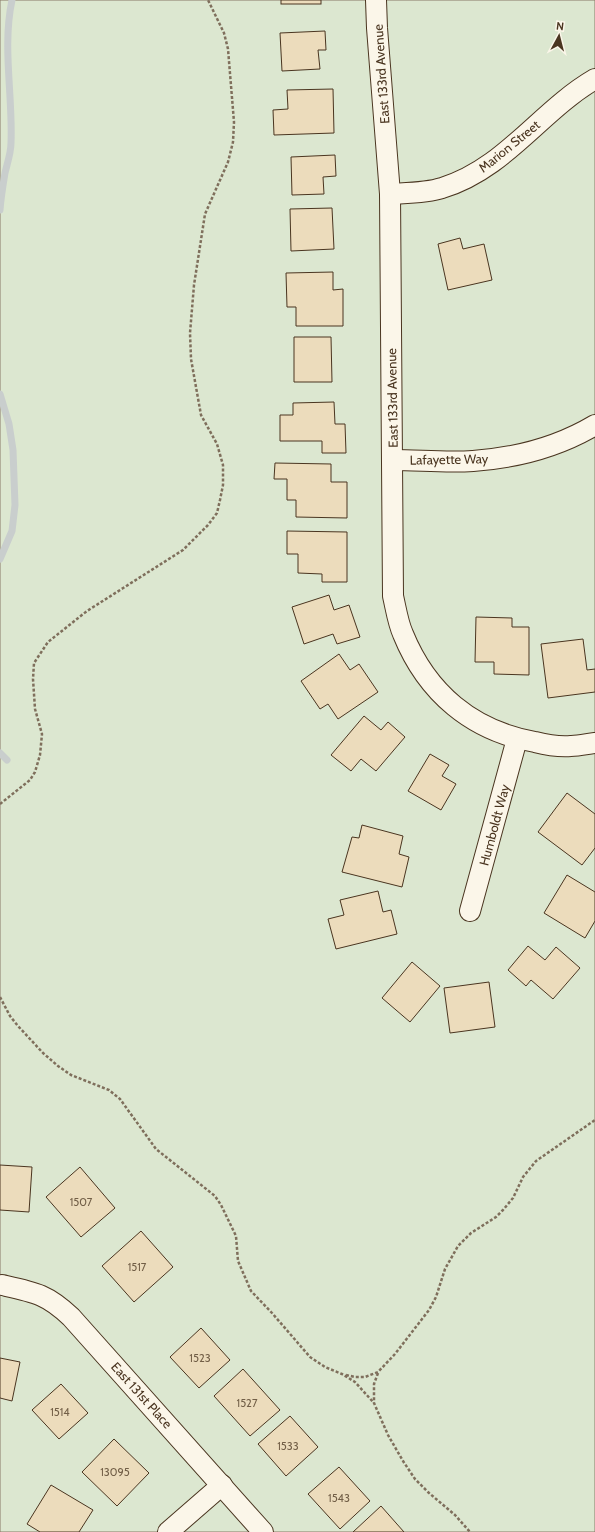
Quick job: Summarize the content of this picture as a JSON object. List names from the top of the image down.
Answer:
{
  "streets": {
    "street": [
      "East 133rd Avenue",
      "Marion Street",
      "Lafayette Way",
      "Humboldt Way",
      "East 131st Place"
    ]
  },
  "crossings": [
    ["East 133rd Avenue", "Marion Street"],
    ["East 133rd Avenue", "Lafayette Way"],
    ["East 133rd Avenue", "Humboldt Way"]
  ],
  "house_numbers": [
    "1507",
    "1517",
    "1523",
    "1527",
    "1514",
    "1533",
    "13095",
    "1543"
  ],
  "north": "top"
}
